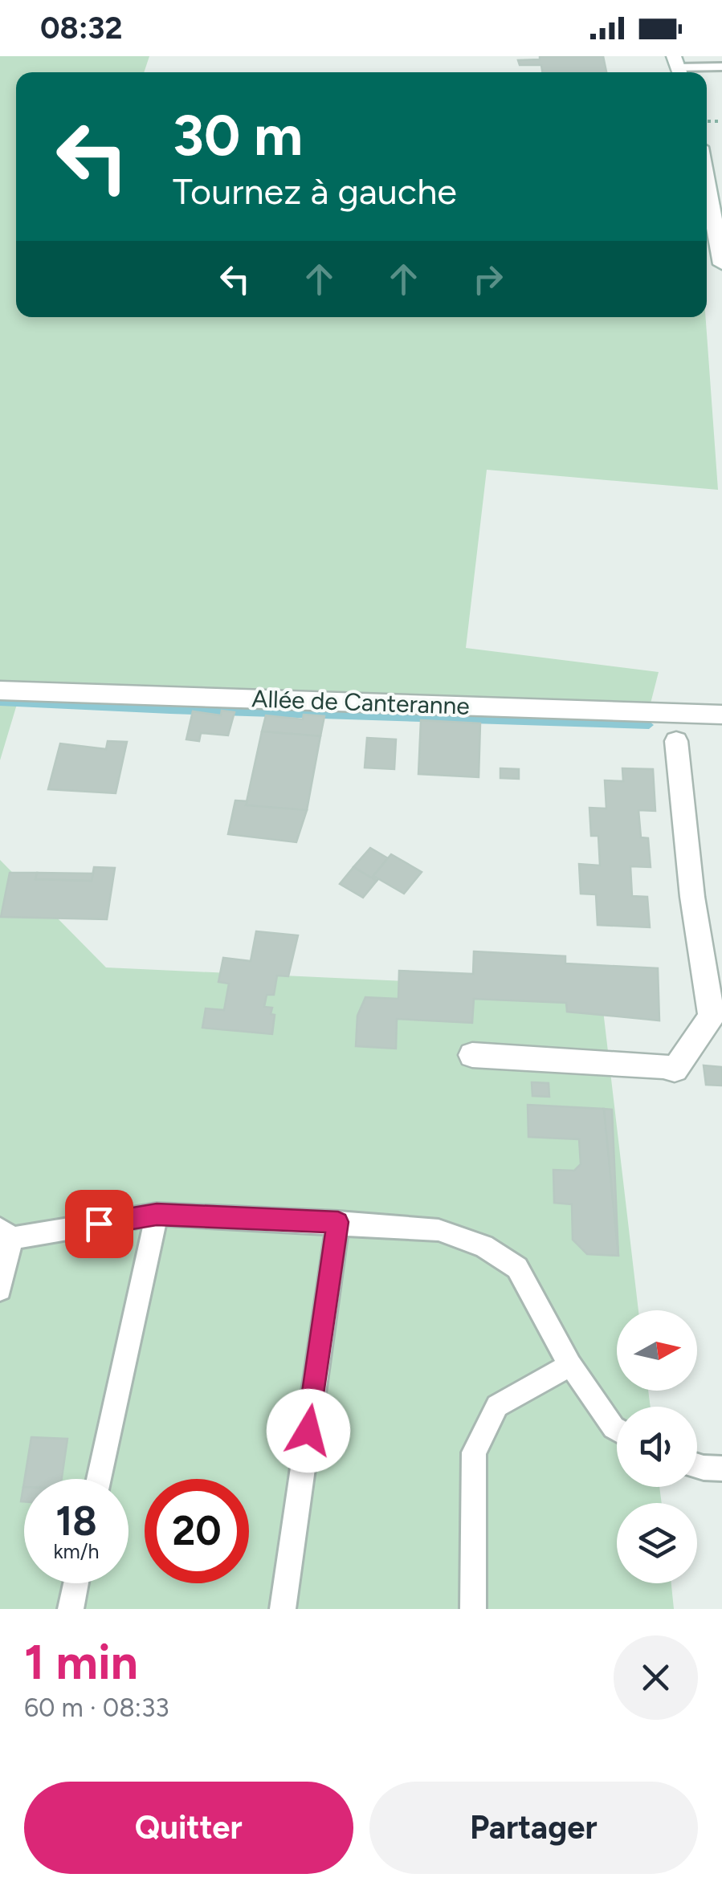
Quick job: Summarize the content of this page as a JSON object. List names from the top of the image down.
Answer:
{
  "streets": {
    "street": ["Allée de Canteranne"]
  },
  "north": "right",
  "page": {
    "status": "08:32",
    "turn": ["30 m", "Tournez à gauche"],
    "speed": "18 km/h",
    "limit": "20",
    "heading": ["1 min", "60 m · 08:33"],
    "buttons": ["Quitter", "Partager"]
  }
}
